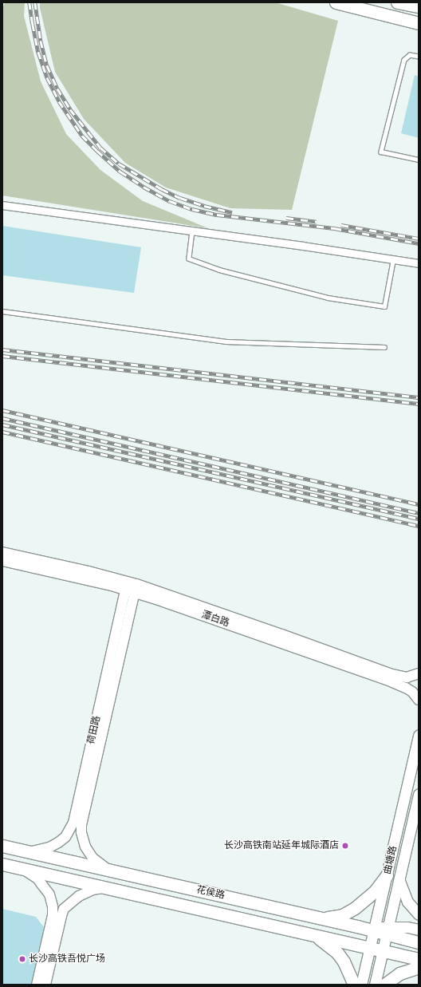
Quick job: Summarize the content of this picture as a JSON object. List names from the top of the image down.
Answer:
{
  "streets": {
    "main road": ["曲塘路", "花侯路"],
    "street": ["潭白路", "荷田路"]
  },
  "crossings": [
    ["潭白路", "荷田路"],
    ["荷田路", "花侯路"],
    ["曲塘路", "花侯路"]
  ],
  "places": ["长沙高铁南站延年城际酒店", "长沙高铁吾悦广场"]
}
